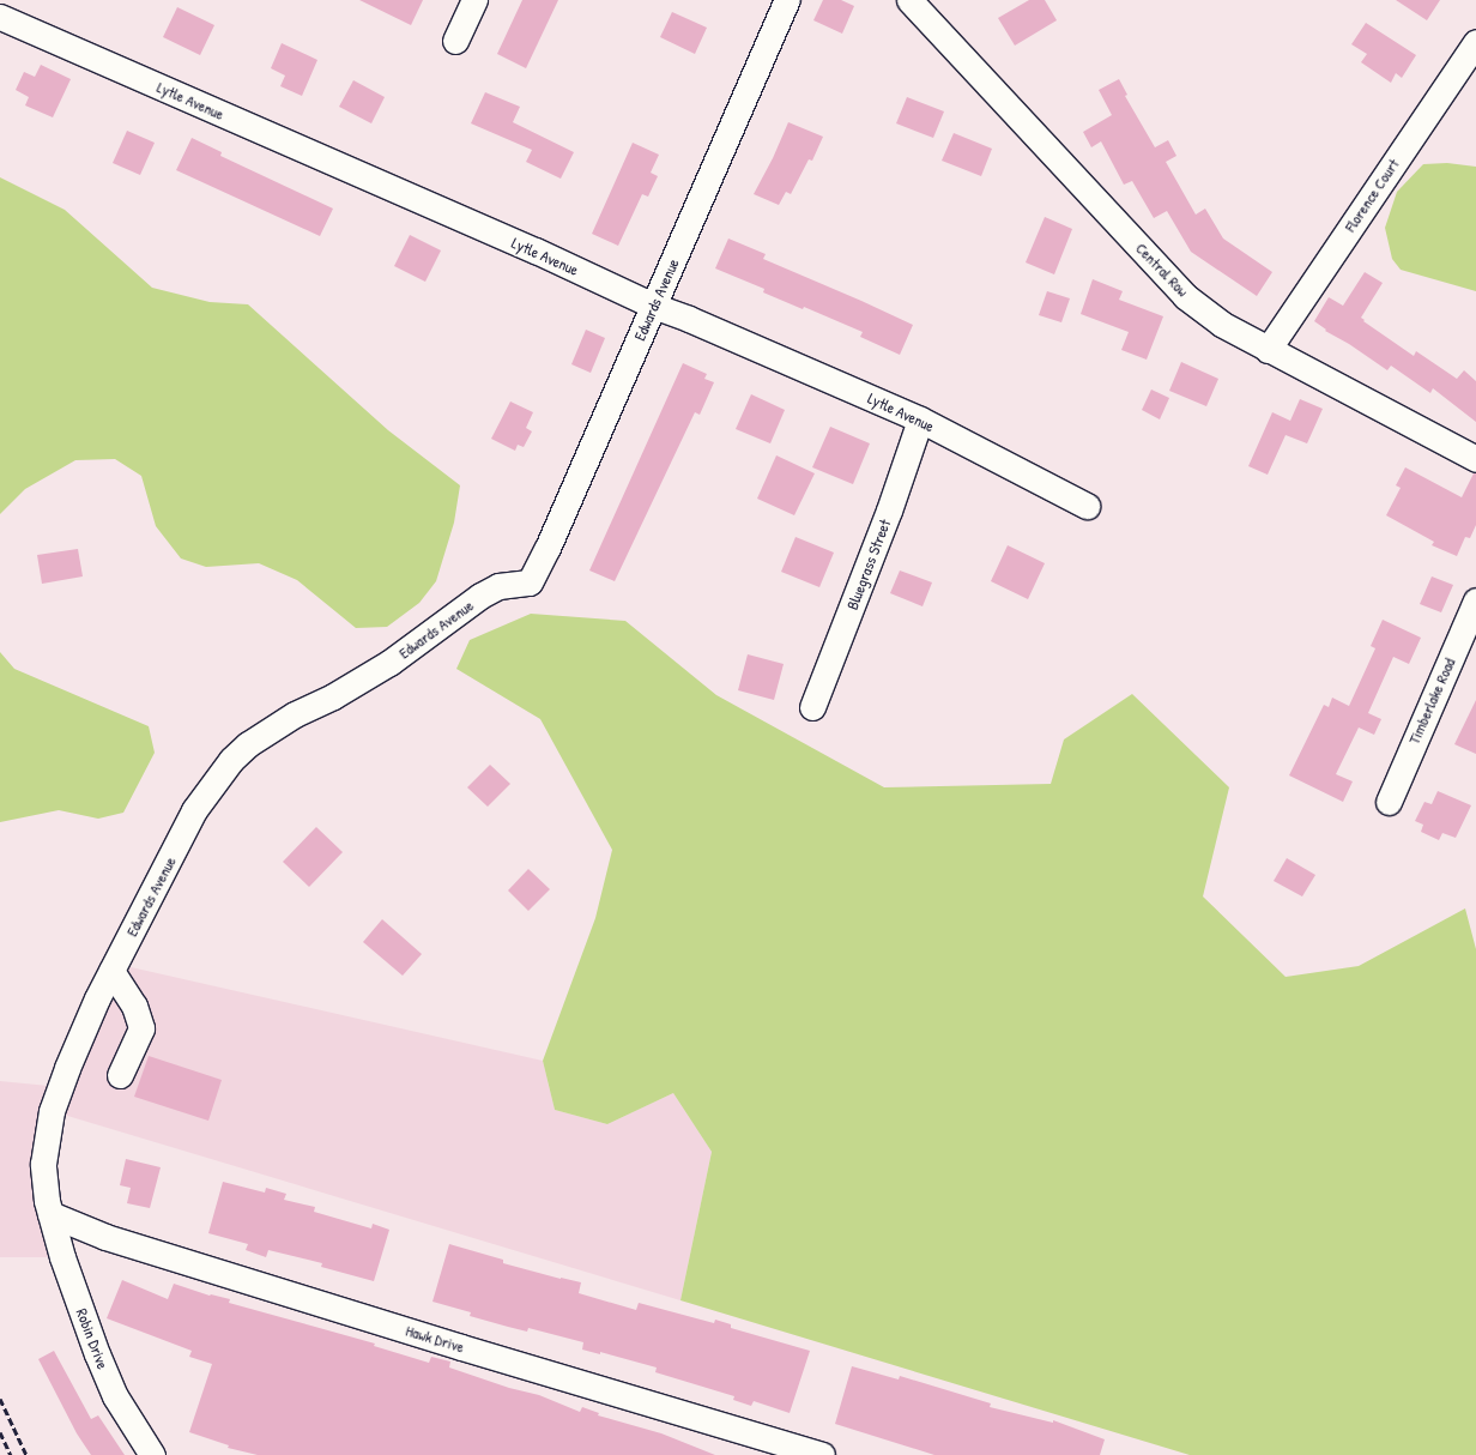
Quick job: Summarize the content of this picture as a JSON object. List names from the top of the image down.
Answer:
{
  "streets": {
    "street": [
      "Lytle Avenue",
      "Florence Court",
      "Central Row",
      "Edwards Avenue",
      "Bluegrass Street",
      "Timberlake Road",
      "Robin Drive",
      "Hawk Drive"
    ]
  },
  "crossings": [
    ["Lytle Avenue", "Edwards Avenue"],
    ["Lytle Avenue", "Bluegrass Street"],
    ["Florence Court", "Central Row"],
    ["Edwards Avenue", "Robin Drive"],
    ["Edwards Avenue", "Hawk Drive"],
    ["Robin Drive", "Hawk Drive"]
  ]
}
